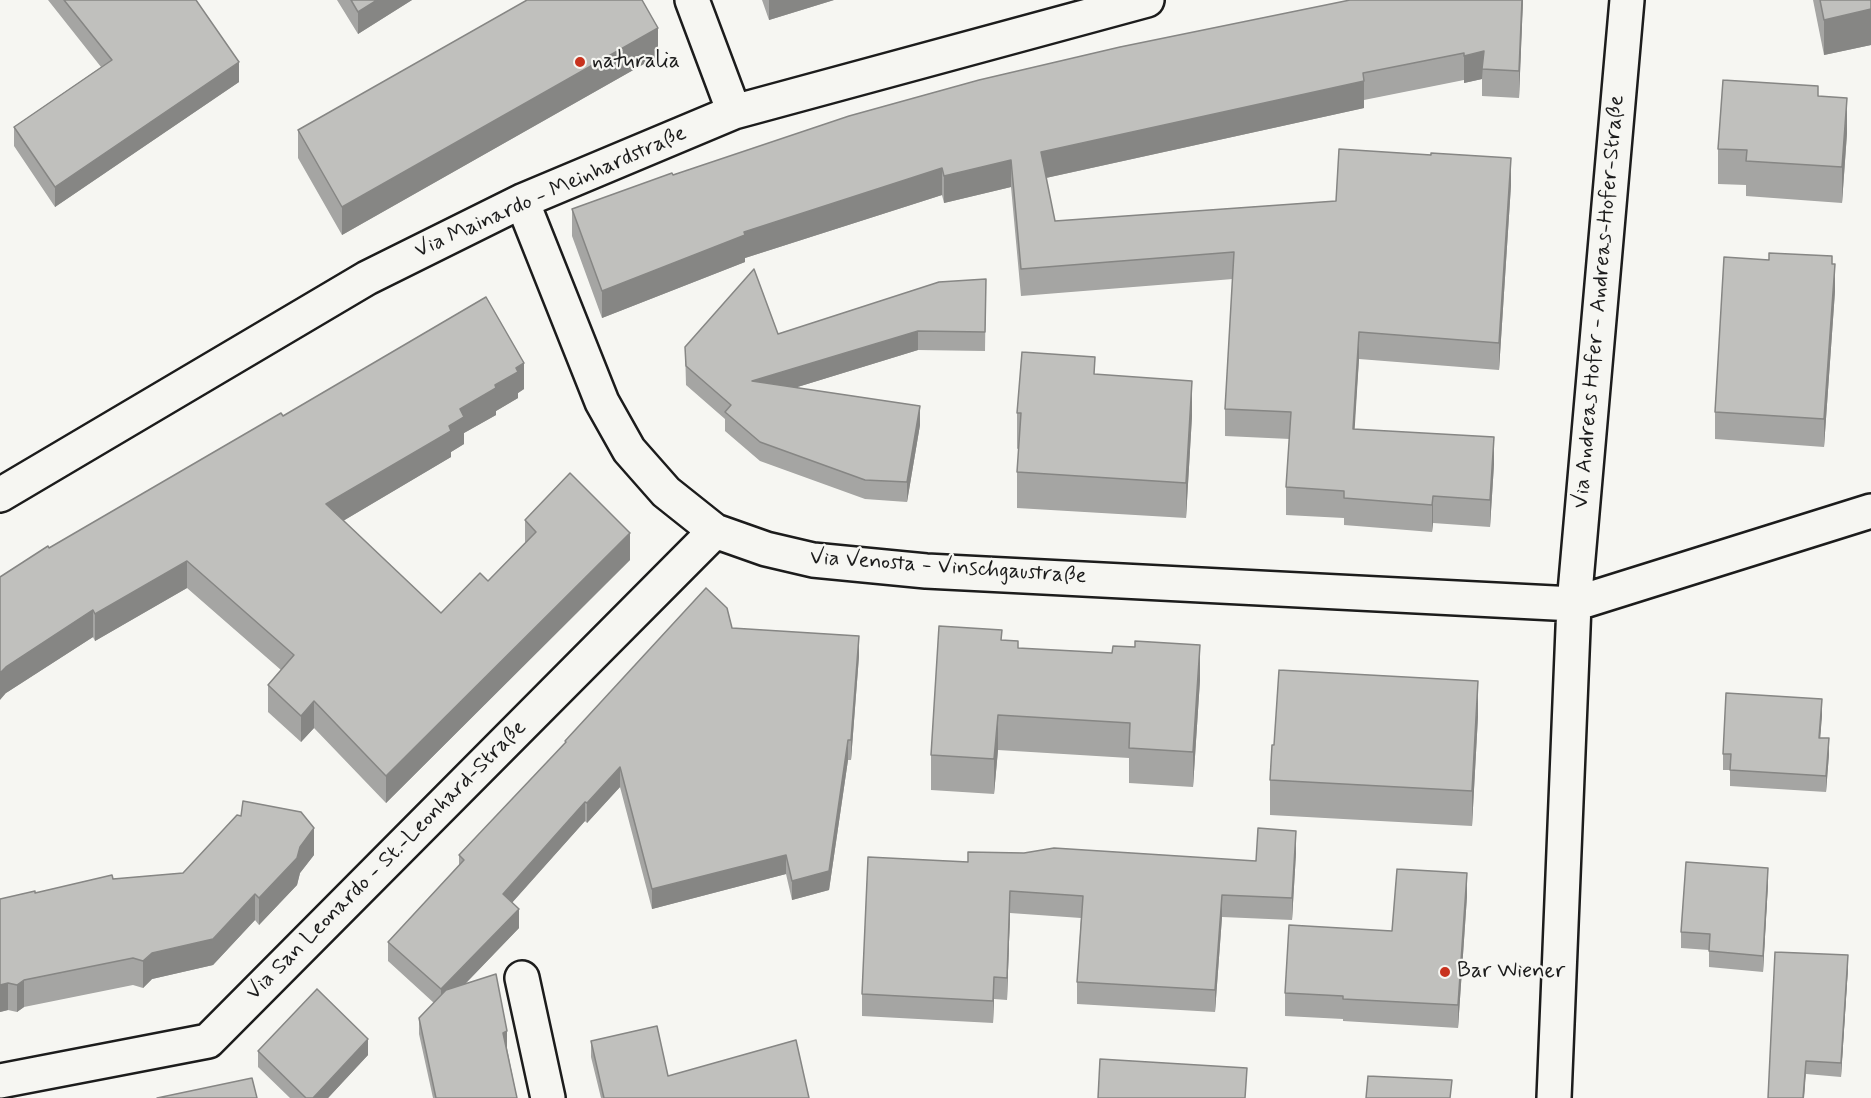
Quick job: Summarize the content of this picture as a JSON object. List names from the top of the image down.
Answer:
{
  "streets": {
    "street": [
      "Via Mainardo - Meinhardstraße",
      "Via Andreas Hofer - Andreas-Hofer-Straße",
      "Via Venosta - Vinschgaustraße",
      "Via San Leonardo - St.-Leonhard-Straße"
    ]
  },
  "crossings": [
    ["Via Mainardo - Meinhardstraße", "Via Venosta - Vinschgaustraße"],
    ["Via Andreas Hofer - Andreas-Hofer-Straße", "Via Venosta - Vinschgaustraße"],
    ["Via Venosta - Vinschgaustraße", "Via San Leonardo - St.-Leonhard-Straße"]
  ],
  "places": ["naturalia", "Bar Wiener"]
}
